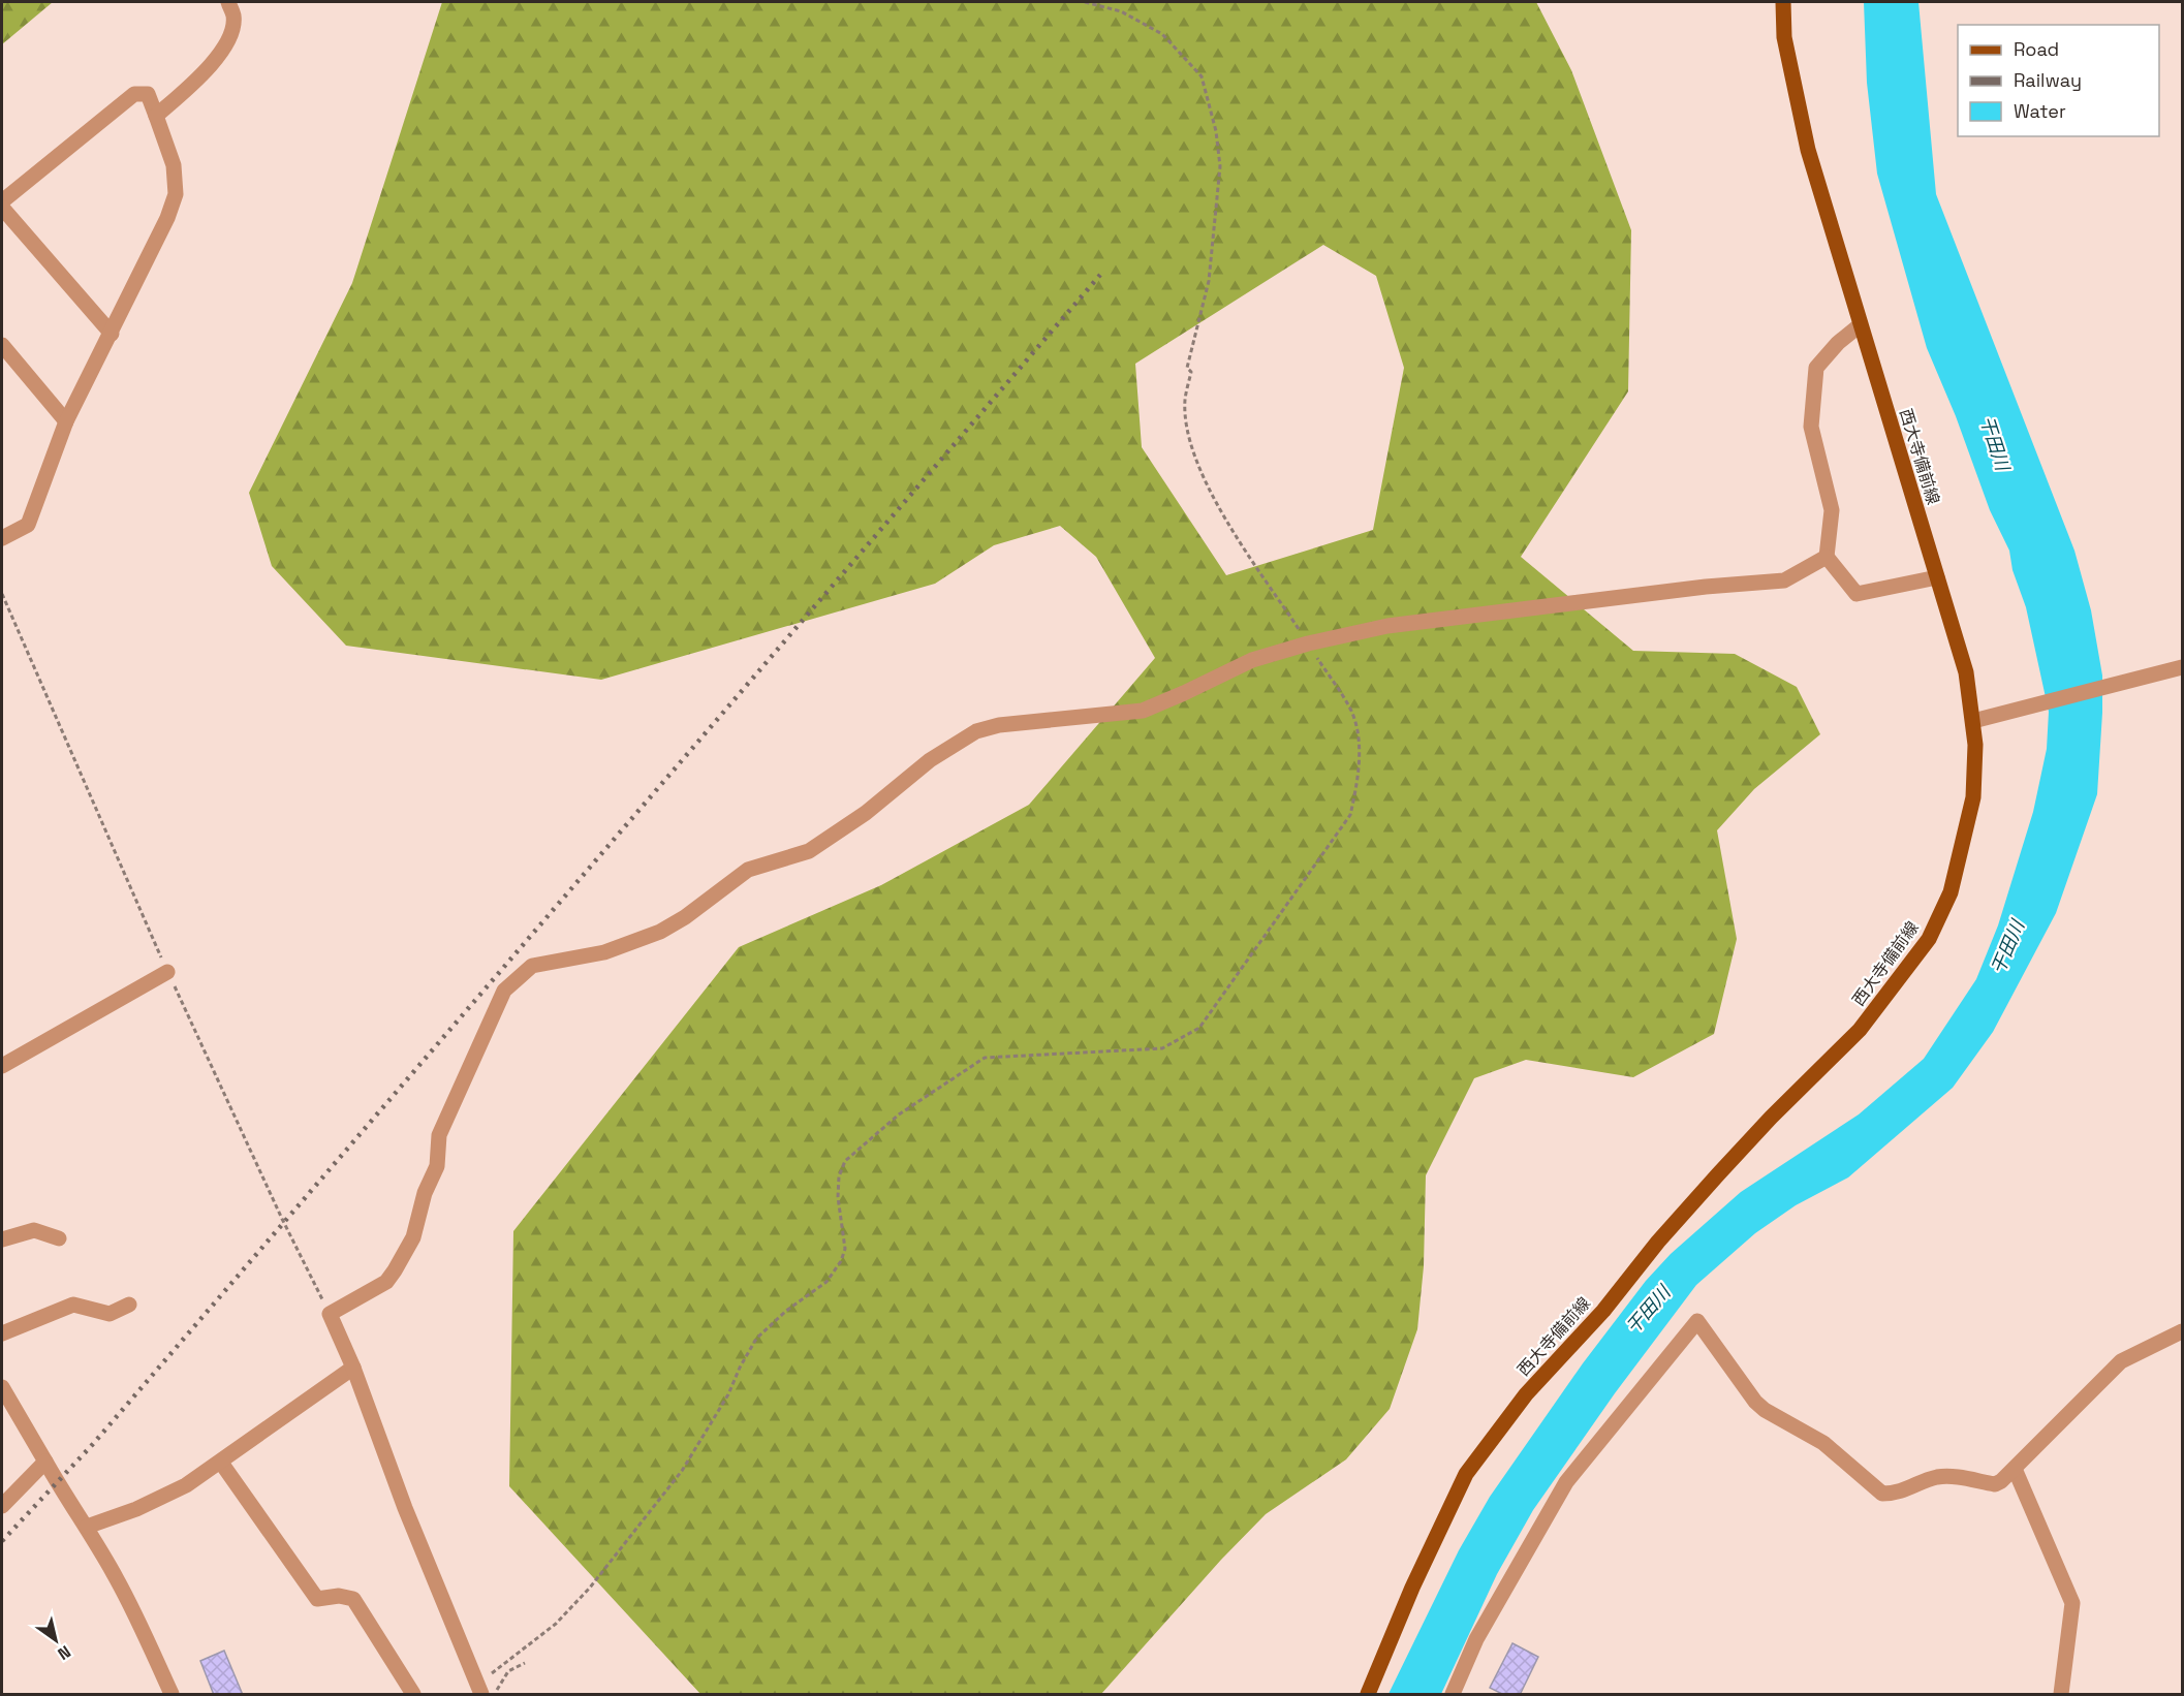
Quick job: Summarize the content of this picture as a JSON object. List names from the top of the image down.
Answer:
{
  "streets": {
    "main road": ["西大寺備前線"]
  },
  "water": ["干田川"],
  "legend": ["Road", "Railway", "Water"],
  "north": "bottom right"
}
